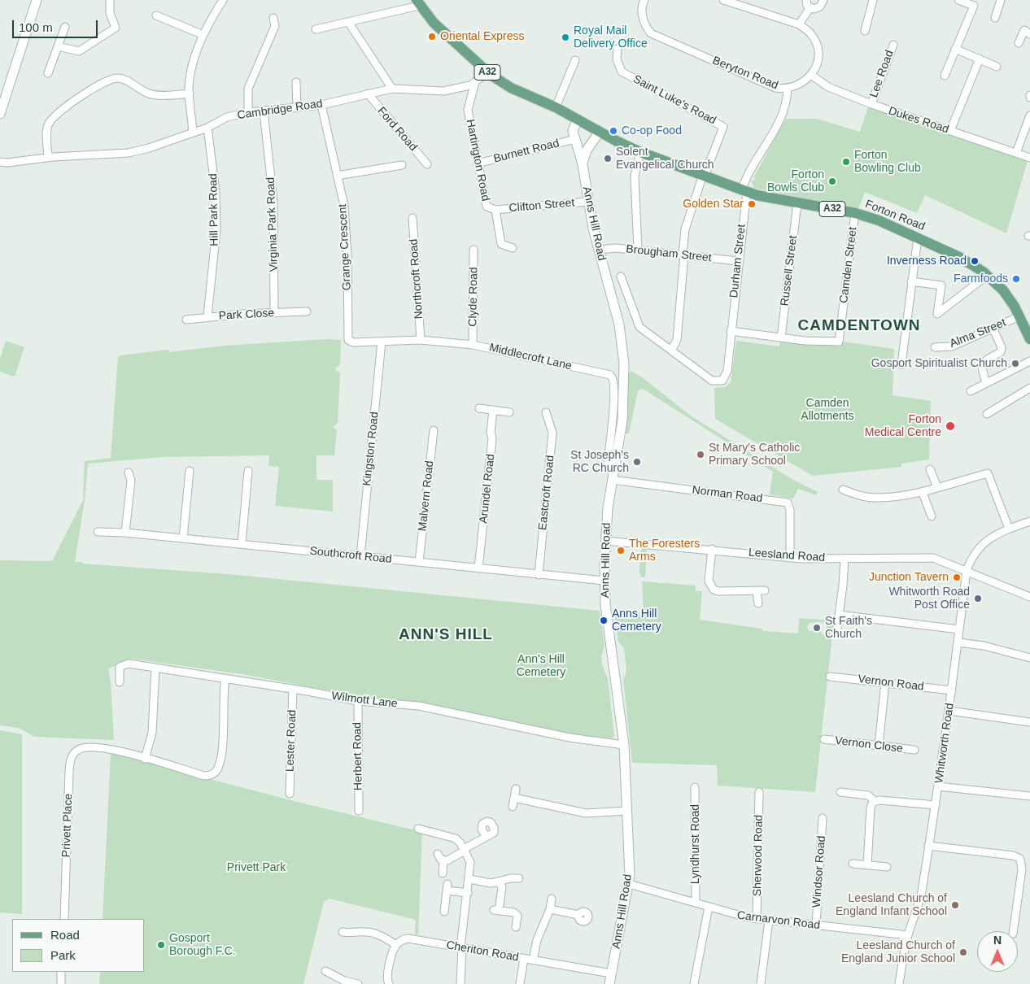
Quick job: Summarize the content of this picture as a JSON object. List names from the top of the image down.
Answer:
{
  "streets": {
    "main road": ["A32", "Forton Road"],
    "street": [
      "Beryton Road",
      "Lee Road",
      "Saint Luke's Road",
      "Cambridge Road",
      "Dukes Road",
      "Ford Road",
      "Burnett Road",
      "Hartington Road",
      "Clifton Street",
      "Hill Park Road",
      "Anns Hill Road",
      "Virginia Park Road",
      "Grange Crescent",
      "Brougham Street",
      "Durham Street",
      "Camden Street",
      "Russell Street",
      "Northcroft Road",
      "Clyde Road",
      "Park Close",
      "Alma Street",
      "Middlecroft Lane",
      "Kingston Road",
      "Arundel Road",
      "Eastcroft Road",
      "Norman Road",
      "Malvern Road",
      "Southcroft Road",
      "Leesland Road",
      "Vernon Road",
      "Wilmott Lane",
      "Lester Road",
      "Whitworth Road",
      "Vernon Close",
      "Herbert Road",
      "Privett Place",
      "Lyndhurst Road",
      "Sherwood Road",
      "Windsor Road",
      "Carnarvon Road",
      "Cheriton Road"
    ]
  },
  "crossings": [
    ["A32", "Cambridge Road"],
    ["A32", "Forton Road"],
    ["A32", "Anns Hill Road"],
    ["Beryton Road", "Dukes Road"],
    ["Lee Road", "Dukes Road"],
    ["Saint Luke's Road", "Forton Road"],
    ["Cambridge Road", "Ford Road"],
    ["Cambridge Road", "Hartington Road"],
    ["Cambridge Road", "Hill Park Road"],
    ["Cambridge Road", "Virginia Park Road"],
    ["Cambridge Road", "Grange Crescent"],
    ["Burnett Road", "Hartington Road"],
    ["Burnett Road", "Anns Hill Road"],
    ["Hartington Road", "Clifton Street"],
    ["Clifton Street", "Anns Hill Road"],
    ["Hill Park Road", "Park Close"],
    ["Forton Road", "Anns Hill Road"],
    ["Forton Road", "Durham Street"],
    ["Forton Road", "Camden Street"],
    ["Forton Road", "Russell Street"],
    ["Forton Road", "Alma Street"],
    ["Anns Hill Road", "Brougham Street"],
    ["Anns Hill Road", "Middlecroft Lane"],
    ["Anns Hill Road", "Norman Road"],
    ["Anns Hill Road", "Southcroft Road"],
    ["Anns Hill Road", "Leesland Road"],
    ["Anns Hill Road", "Wilmott Lane"],
    ["Anns Hill Road", "Carnarvon Road"],
    ["Anns Hill Road", "Cheriton Road"],
    ["Virginia Park Road", "Park Close"],
    ["Grange Crescent", "Middlecroft Lane"],
    ["Brougham Street", "Durham Street"],
    ["Camden Street", "Russell Street"],
    ["Northcroft Road", "Middlecroft Lane"],
    ["Clyde Road", "Middlecroft Lane"],
    ["Middlecroft Lane", "Kingston Road"],
    ["Kingston Road", "Southcroft Road"],
    ["Arundel Road", "Southcroft Road"],
    ["Eastcroft Road", "Southcroft Road"],
    ["Norman Road", "Leesland Road"],
    ["Malvern Road", "Southcroft Road"],
    ["Leesland Road", "Whitworth Road"],
    ["Vernon Road", "Whitworth Road"],
    ["Wilmott Lane", "Lester Road"],
    ["Wilmott Lane", "Herbert Road"],
    ["Whitworth Road", "Carnarvon Road"],
    ["Lyndhurst Road", "Carnarvon Road"],
    ["Sherwood Road", "Carnarvon Road"],
    ["Windsor Road", "Carnarvon Road"]
  ],
  "districts": ["CAMDENTOWN", "ANN'S HILL"],
  "parks": ["Camden Allotments", "Ann's Hill Cemetery", "Privett Park"],
  "places": [
    "Oriental Express",
    "Royal Mail Delivery Office",
    "Co-op Food",
    "Solent Evangelical Church",
    "Forton Bowling Club",
    "Forton Bowls Club",
    "Golden Star",
    "Inverness Road",
    "Farmfoods",
    "Gosport Spiritualist Church",
    "Forton Medical Centre",
    "St Mary's Catholic Primary School",
    "St Joseph's RC Church",
    "The Foresters Arms",
    "Junction Tavern",
    "Whitworth Road Post Office",
    "Anns Hill Cemetery",
    "St Faith's Church",
    "Leesland Church of England Infant School",
    "Gosport Borough F.C.",
    "Leesland Church of England Junior School"
  ],
  "legend": ["Road", "Park"],
  "scale_bar": "100 m",
  "north": "top"
}
